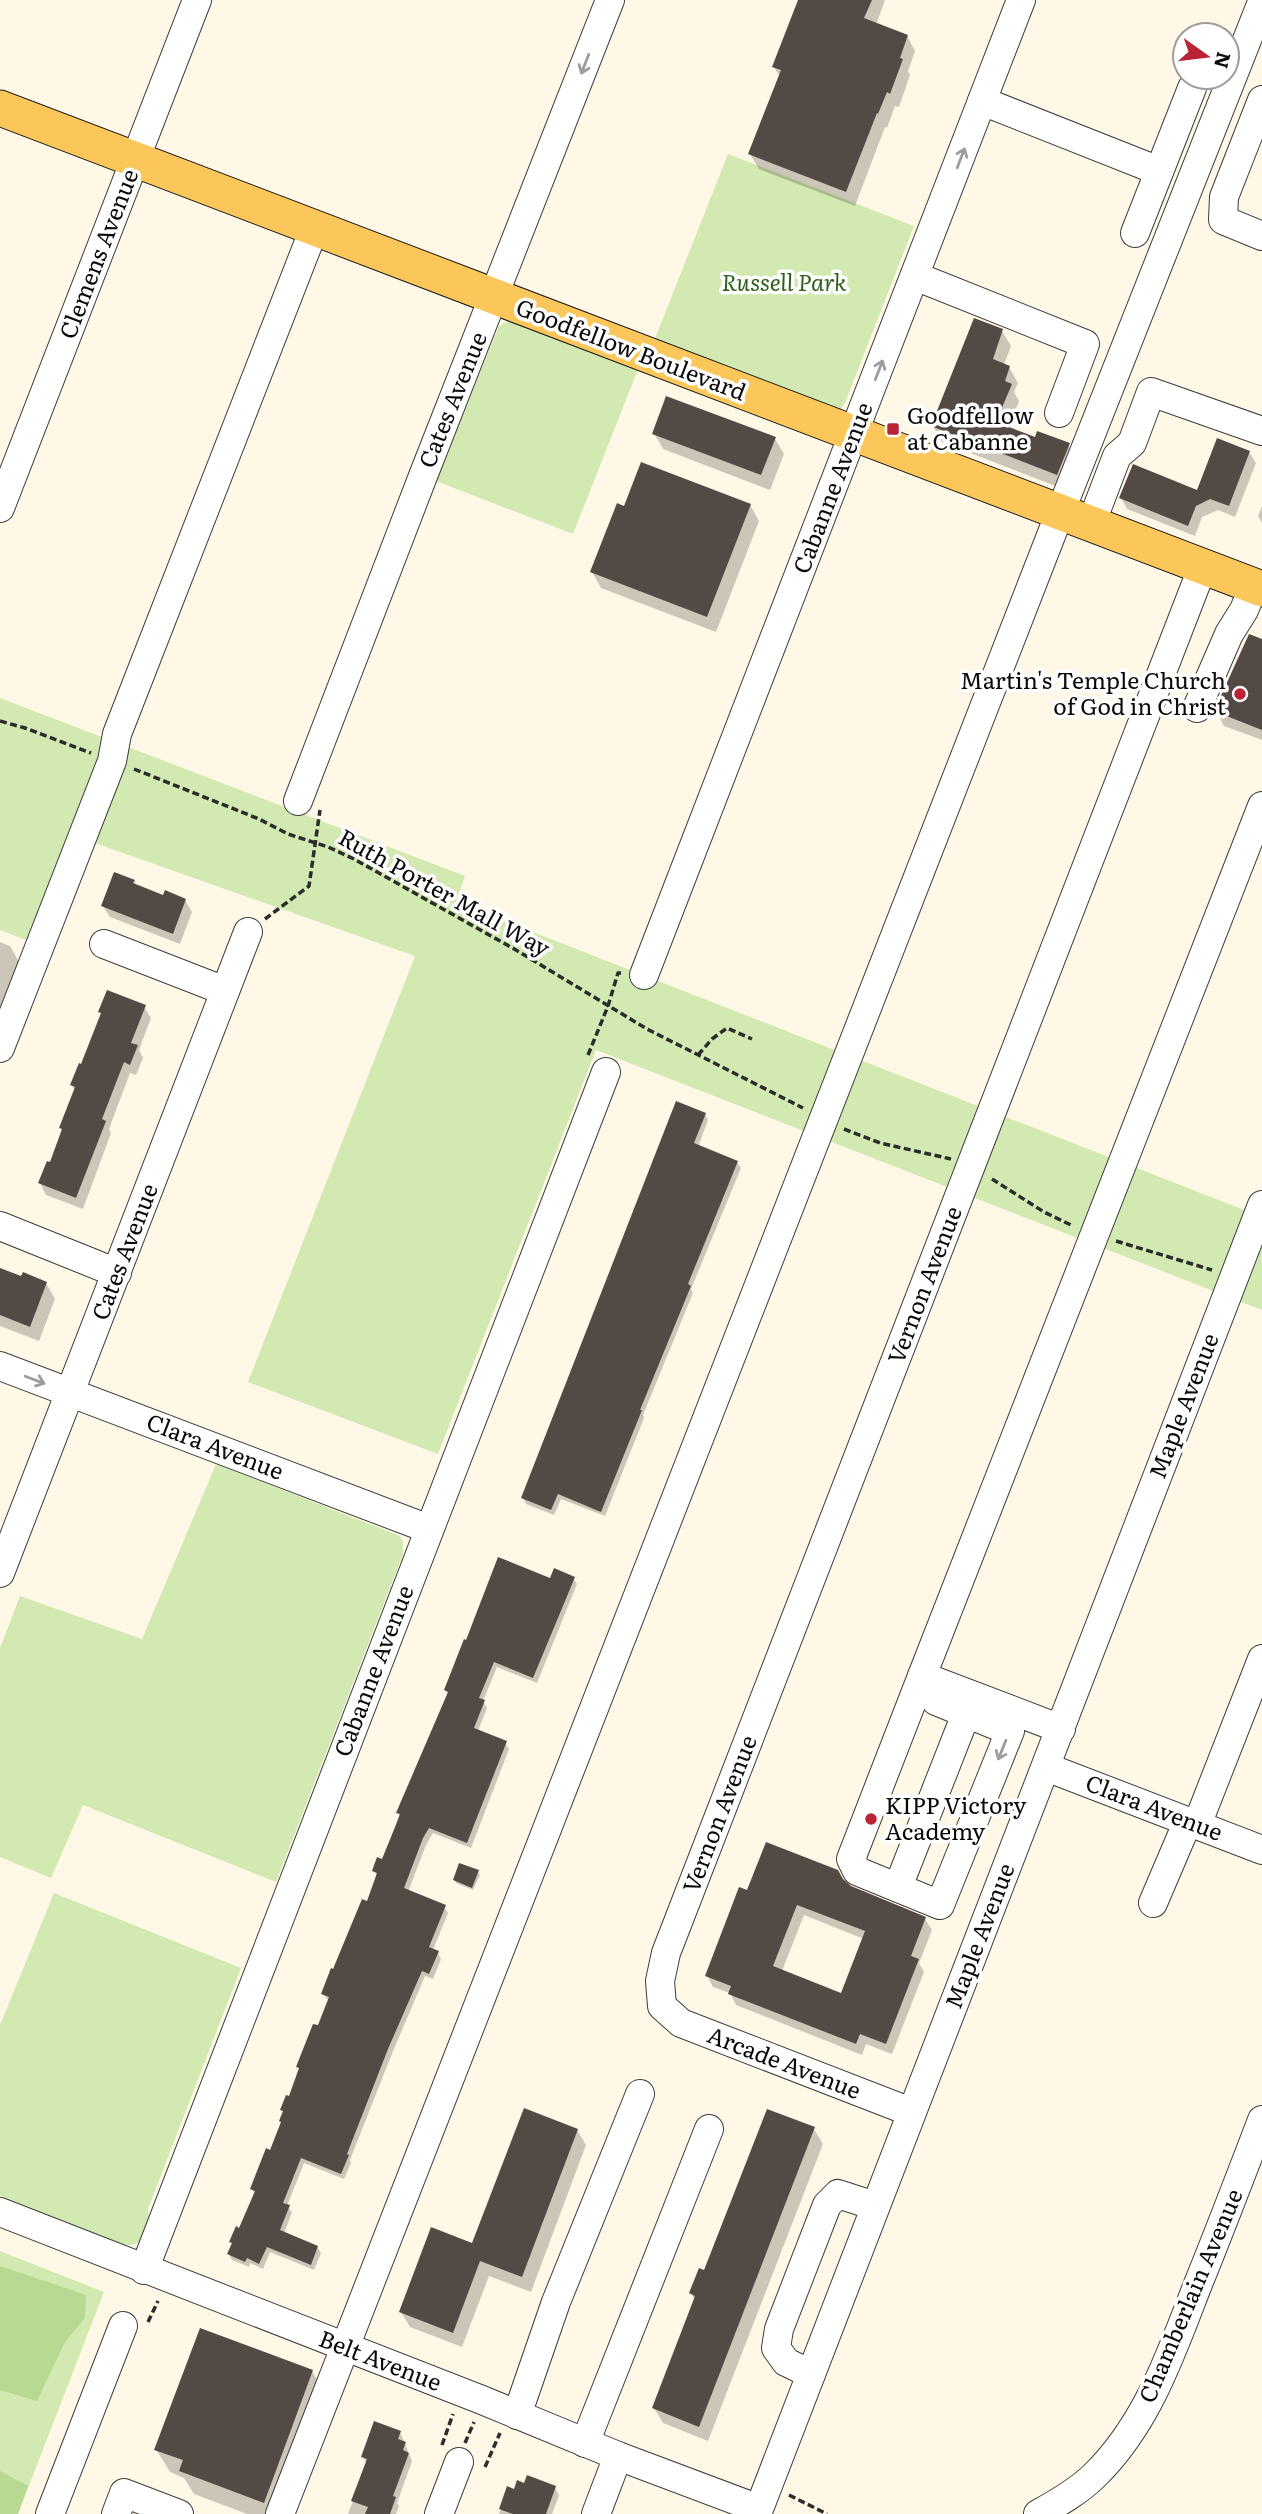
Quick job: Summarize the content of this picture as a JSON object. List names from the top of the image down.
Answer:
{
  "streets": {
    "main road": ["Goodfellow Boulevard"],
    "street": [
      "Clemens Avenue",
      "Cates Avenue",
      "Cabanne Avenue",
      "Vernon Avenue",
      "Maple Avenue",
      "Clara Avenue",
      "Arcade Avenue",
      "Chamberlain Avenue",
      "Belt Avenue"
    ],
    "path": ["Ruth Porter Mall Way"]
  },
  "crossings": [
    ["Clemens Avenue", "Goodfellow Boulevard"],
    ["Goodfellow Boulevard", "Cates Avenue"],
    ["Goodfellow Boulevard", "Cabanne Avenue"],
    ["Goodfellow Boulevard", "Vernon Avenue"],
    ["Cates Avenue", "Clara Avenue"],
    ["Cabanne Avenue", "Clara Avenue"],
    ["Cabanne Avenue", "Belt Avenue"],
    ["Vernon Avenue", "Arcade Avenue"],
    ["Maple Avenue", "Clara Avenue"],
    ["Maple Avenue", "Arcade Avenue"],
    ["Maple Avenue", "Belt Avenue"]
  ],
  "parks": ["Russell Park"],
  "places": {
    "transit": ["Goodfellow at Cabanne"],
    "other": ["Martin's Temple Church of God in Christ", "KIPP Victory Academy"]
  },
  "north": "right"
}
